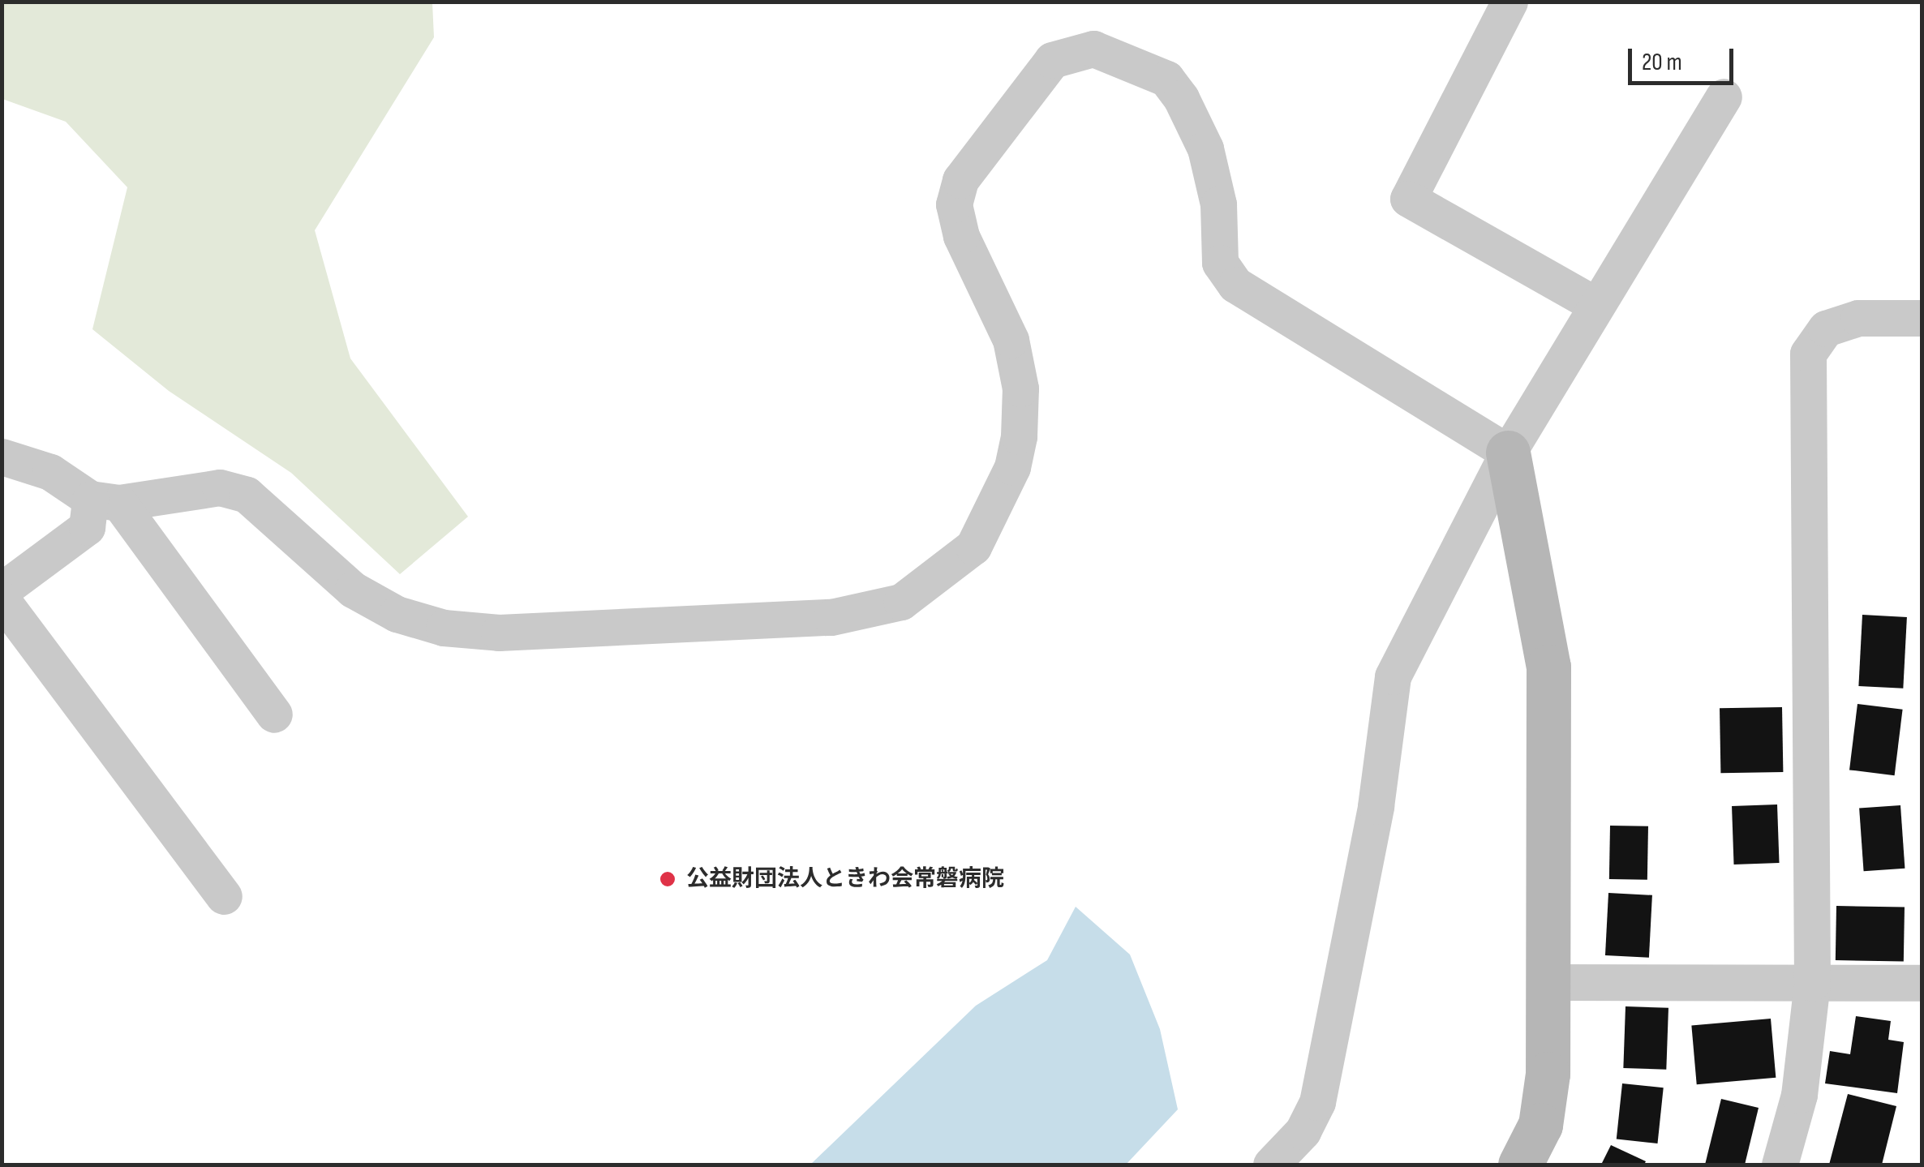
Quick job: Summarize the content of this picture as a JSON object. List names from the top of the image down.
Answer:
{
  "places": ["公益財団法人ときわ会常磐病院"],
  "scale_bar": "20 m"
}
